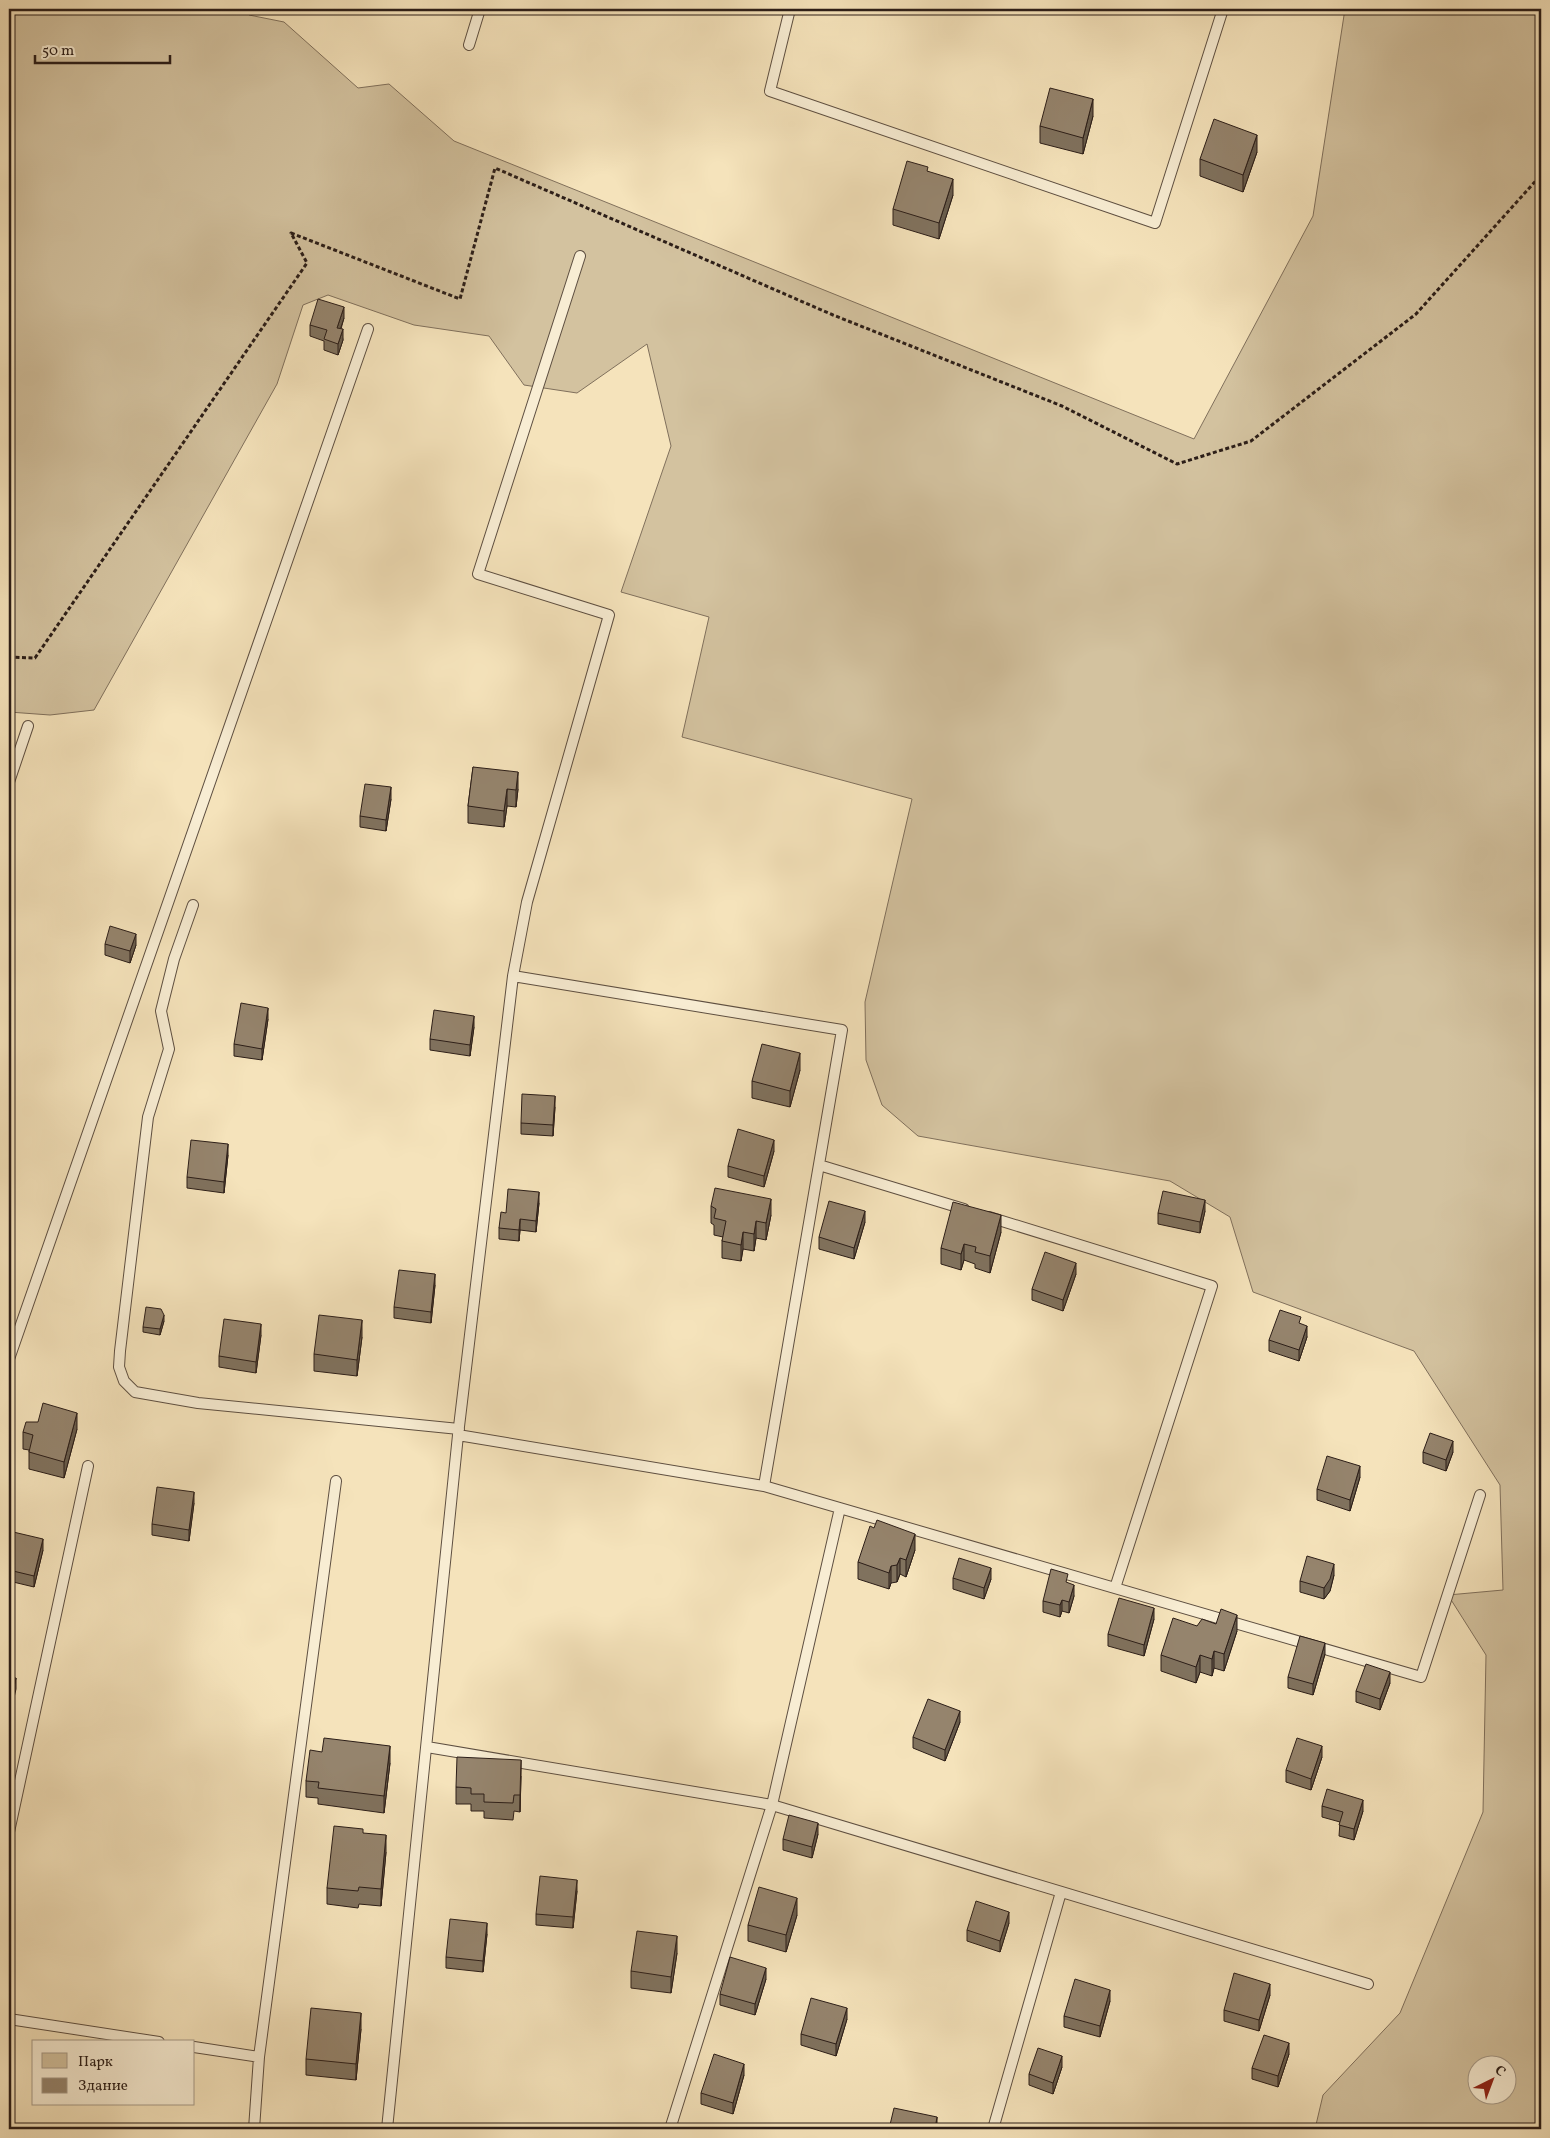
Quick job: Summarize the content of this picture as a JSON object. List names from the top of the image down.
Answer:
{
  "legend": ["Парк", "Здание"],
  "scale_bar": "50 m",
  "north": "top right"
}
